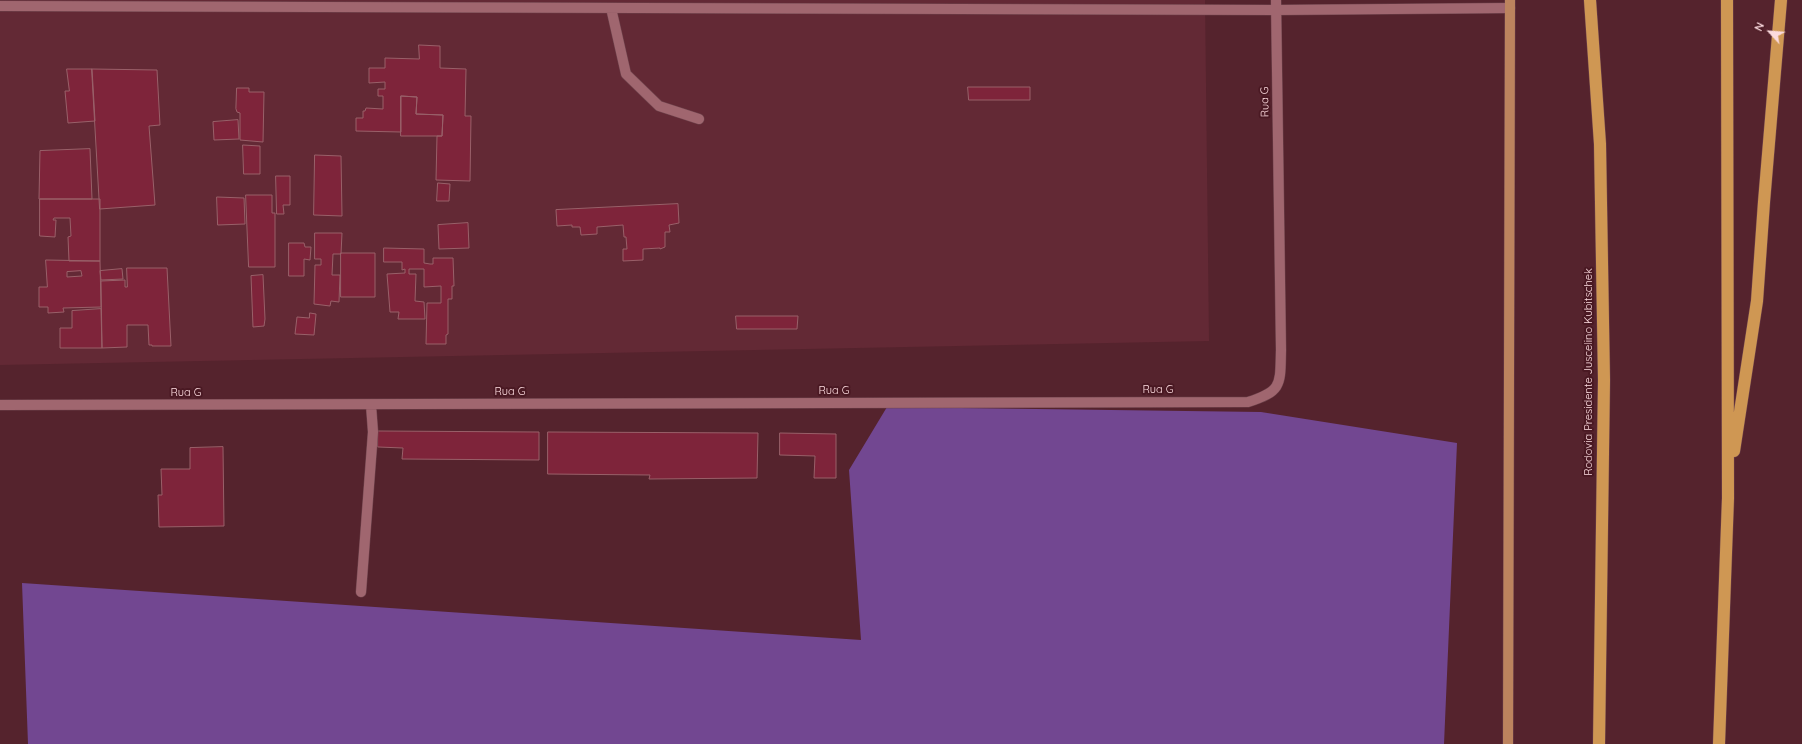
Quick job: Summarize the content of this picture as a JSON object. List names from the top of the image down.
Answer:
{
  "streets": {
    "highway": ["Rodovia Presidente Juscelino Kubitschek"],
    "street": ["Rua G"]
  },
  "north": "top left"
}
